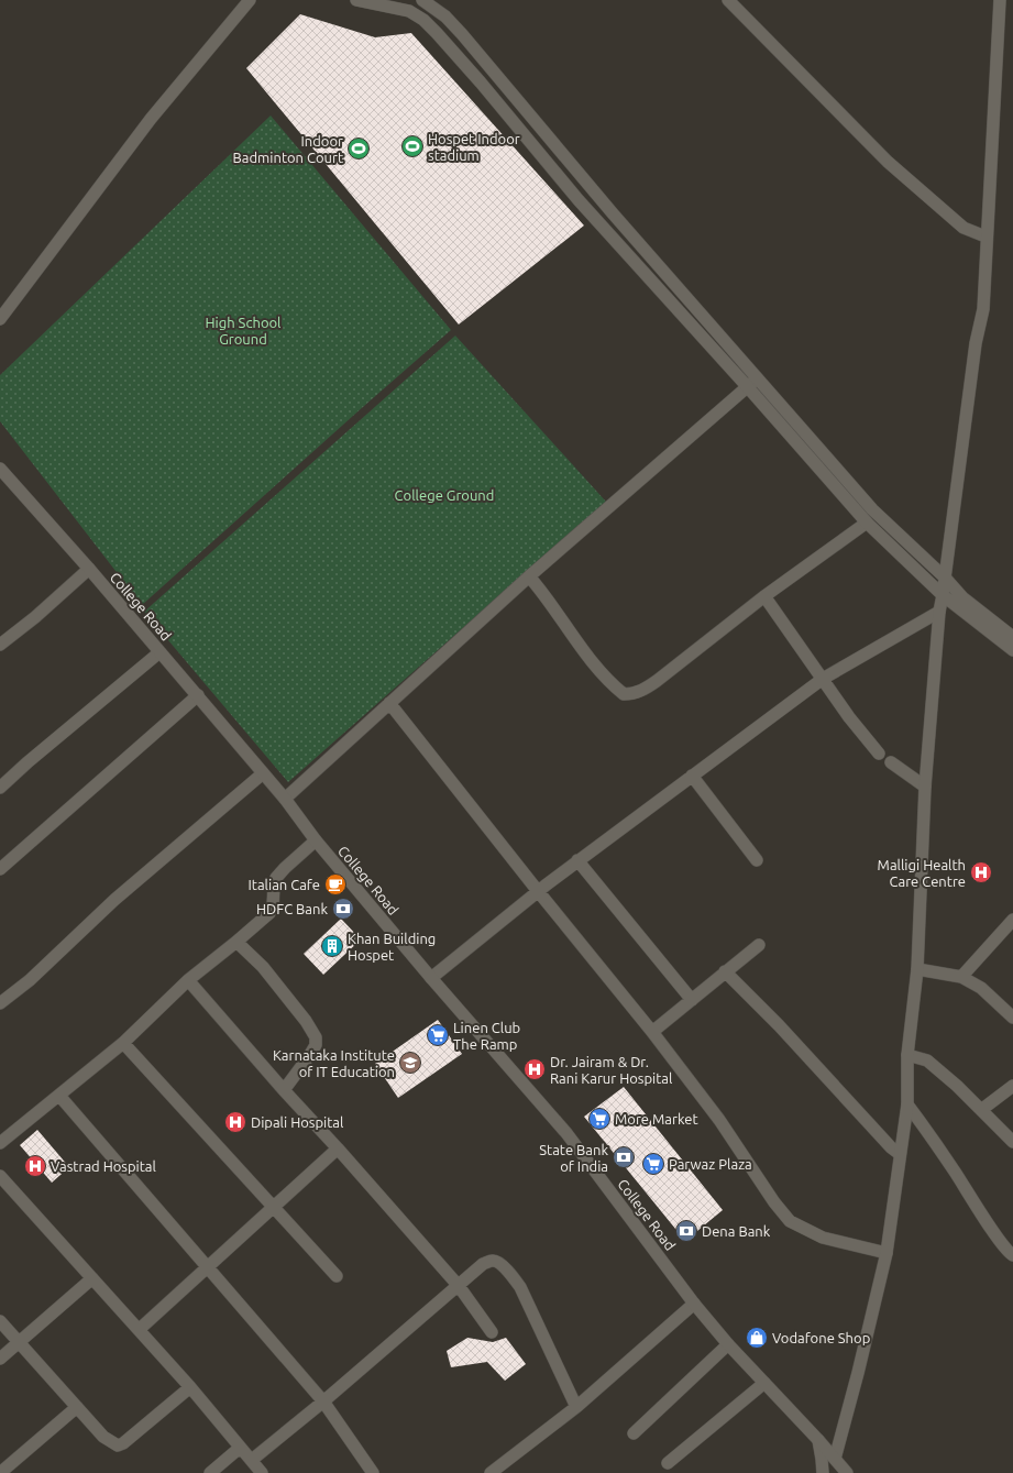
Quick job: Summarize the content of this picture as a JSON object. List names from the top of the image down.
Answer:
{
  "streets": {
    "street": ["College Road"]
  },
  "parks": ["High School Ground", "College Ground"],
  "places": {
    "sports": ["Hospet Indoor stadium", "Indoor Badminton Court"],
    "hospital": [
      "Malligi Health Care Centre",
      "Dr. Jairam & Dr. Rani Karur Hospital",
      "Dipali Hospital",
      "Vastrad Hospital"
    ],
    "cafe": ["Italian Cafe"],
    "bank": ["HDFC Bank", "State Bank of India", "Dena Bank"],
    "building": ["Khan Building Hospet"],
    "supermarket": ["Linen Club The Ramp", "More Market", "Parwaz Plaza"],
    "school or university": ["Karnataka Institute of IT Education"],
    "shop": ["Vodafone Shop"]
  }
}
